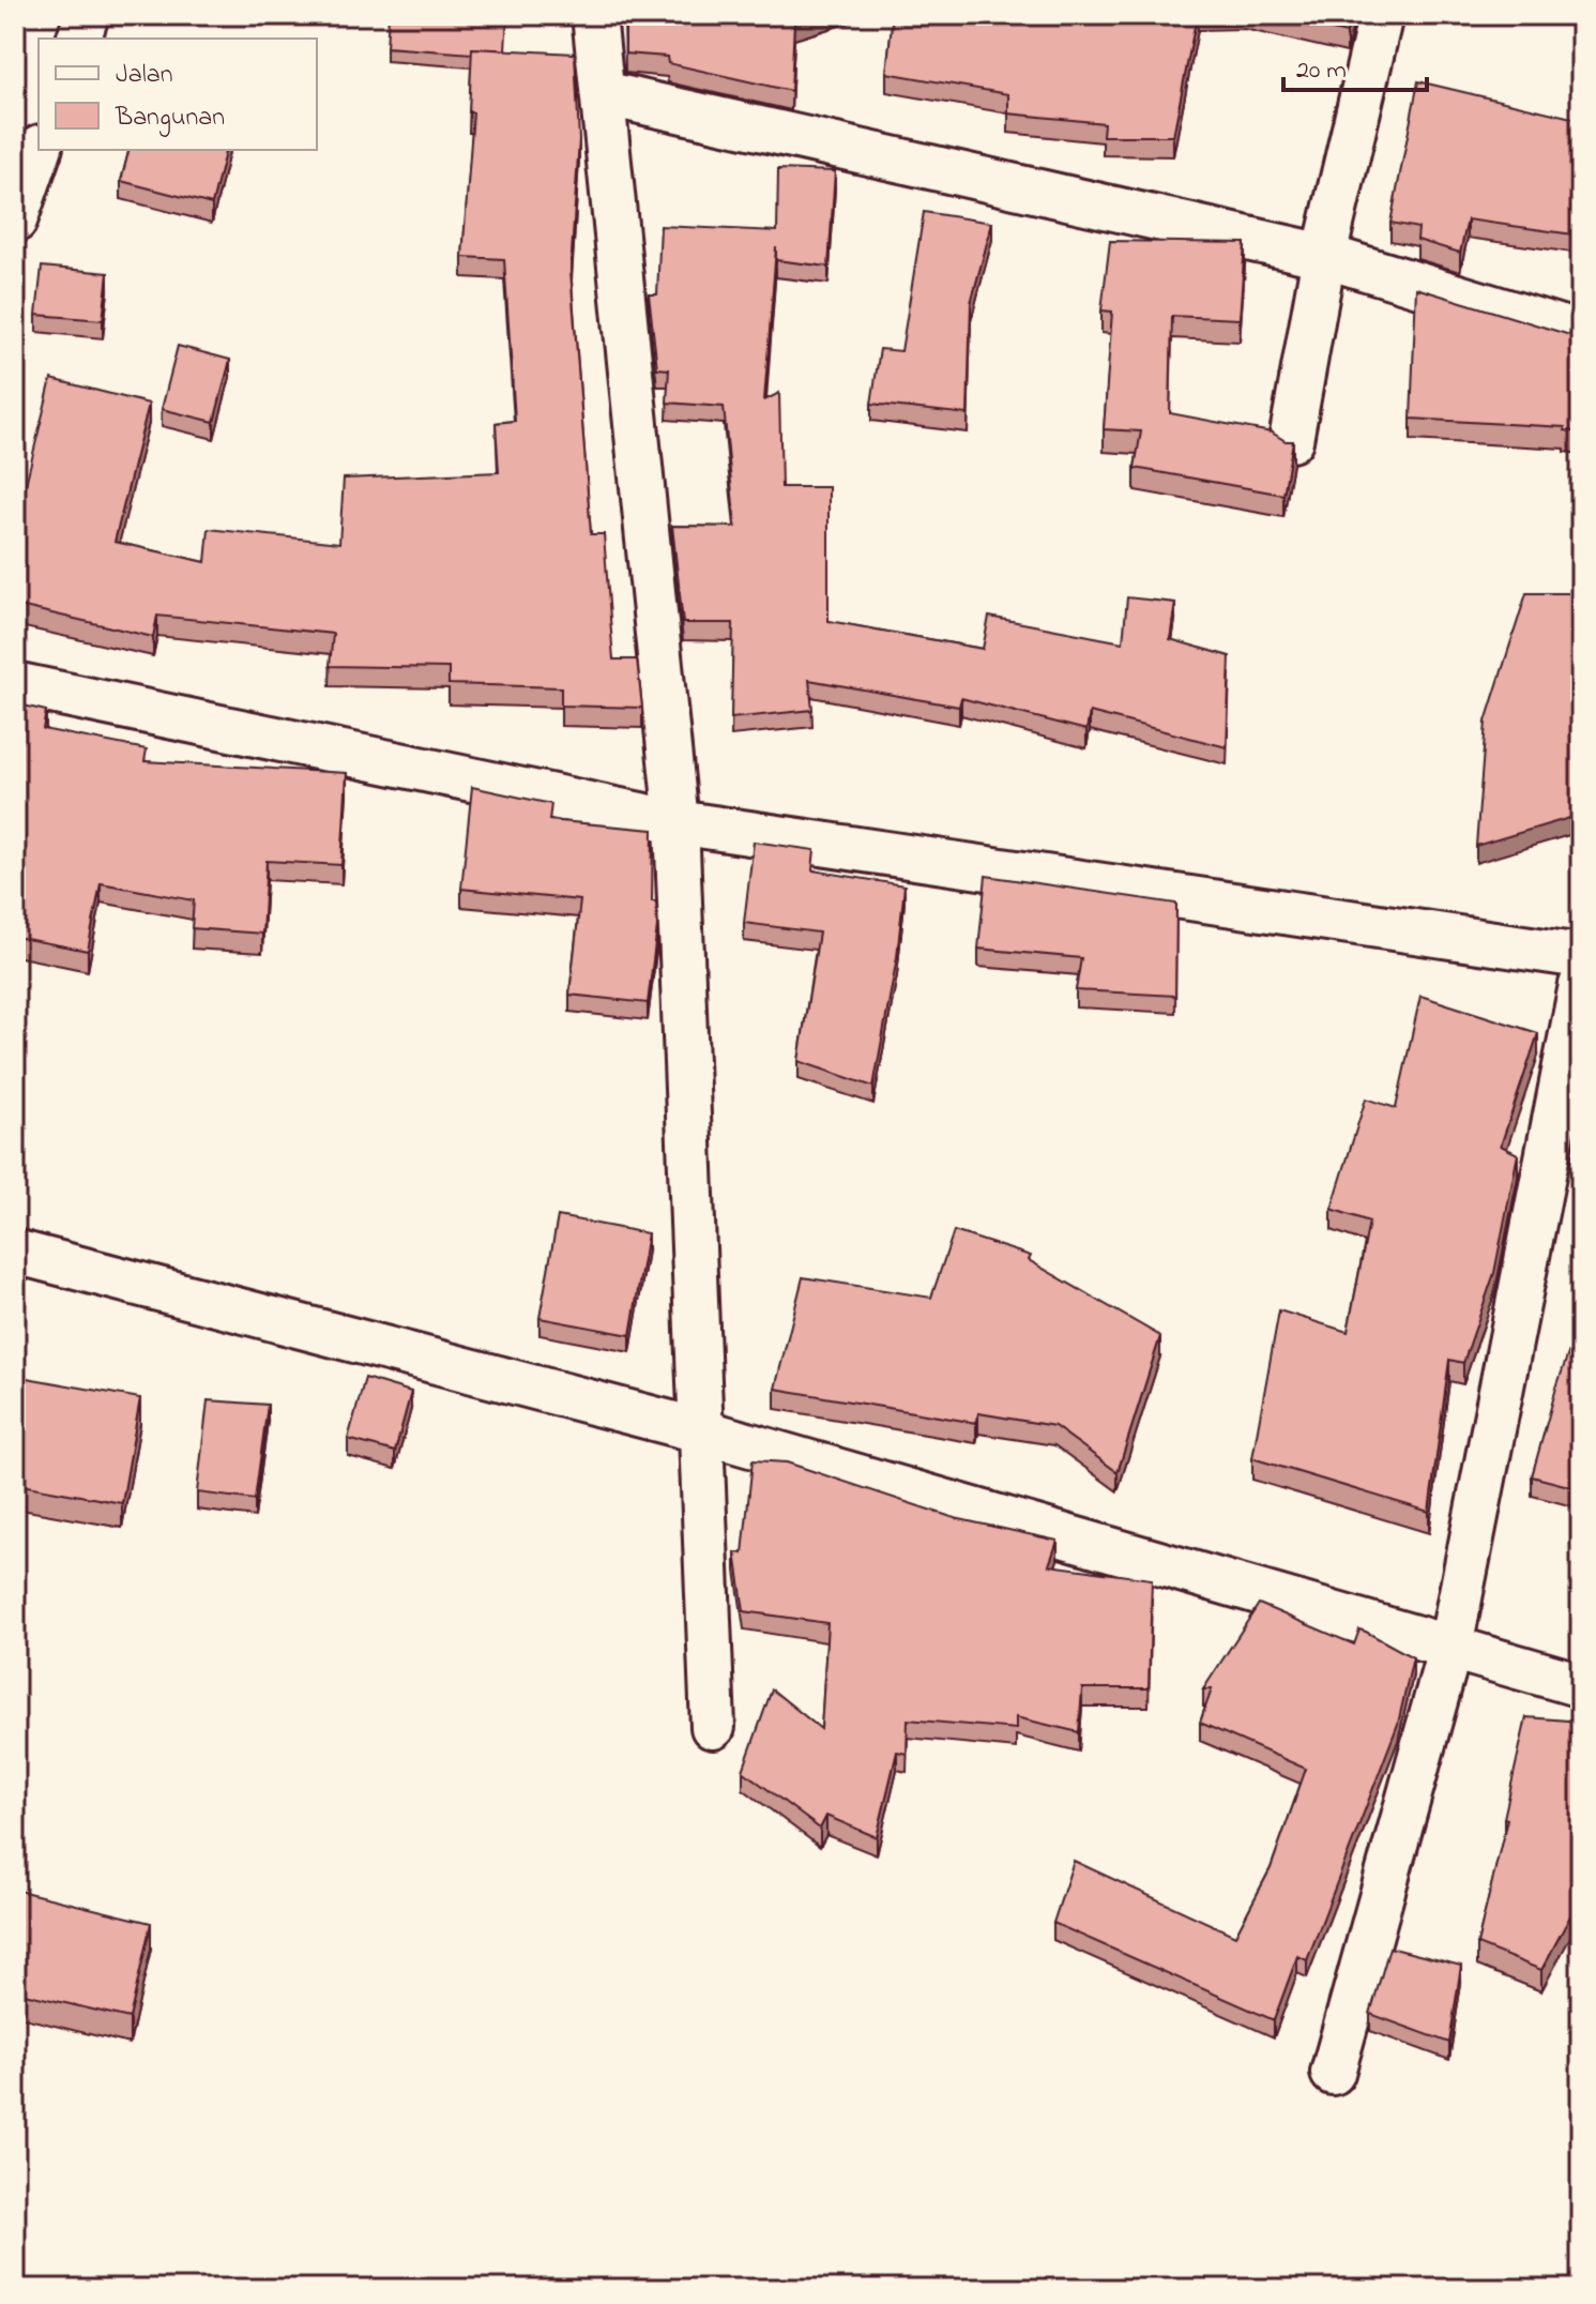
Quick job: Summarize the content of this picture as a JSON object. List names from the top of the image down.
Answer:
{
  "legend": ["Jalan", "Bangunan"],
  "scale_bar": "20 m"
}
